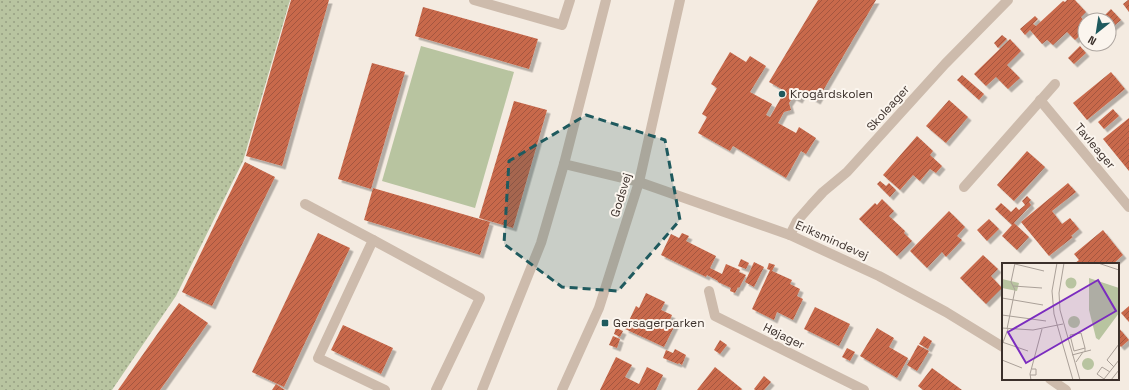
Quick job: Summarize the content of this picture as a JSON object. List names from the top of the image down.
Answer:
{
  "streets": {
    "street": [
      "Skoleager",
      "Tavleager",
      "Godsvej",
      "Eriksmindevej",
      "Højager"
    ]
  },
  "crossings": [
    ["Skoleager", "Eriksmindevej"],
    ["Godsvej", "Eriksmindevej"]
  ],
  "places": {
    "other": ["Krogårdskolen"],
    "transit": ["Gersagerparken"]
  },
  "north": "bottom left"
}
